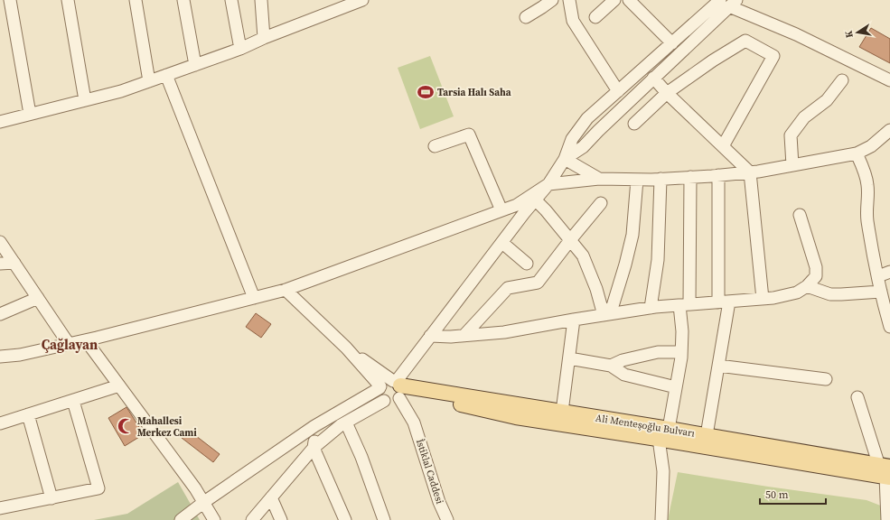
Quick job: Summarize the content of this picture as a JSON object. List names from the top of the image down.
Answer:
{
  "streets": {
    "main road": ["Ali Menteşoğlu Bulvarı"],
    "street": ["İstiklal Caddesi"]
  },
  "crossings": [
    ["Ali Menteşoğlu Bulvarı", "İstiklal Caddesi"]
  ],
  "districts": ["Çağlayan"],
  "places": {
    "sports": ["Tarsia Halı Saha"],
    "mosque": ["Mahallesi Merkez Cami"]
  },
  "scale_bar": "50 m",
  "north": "left"
}
